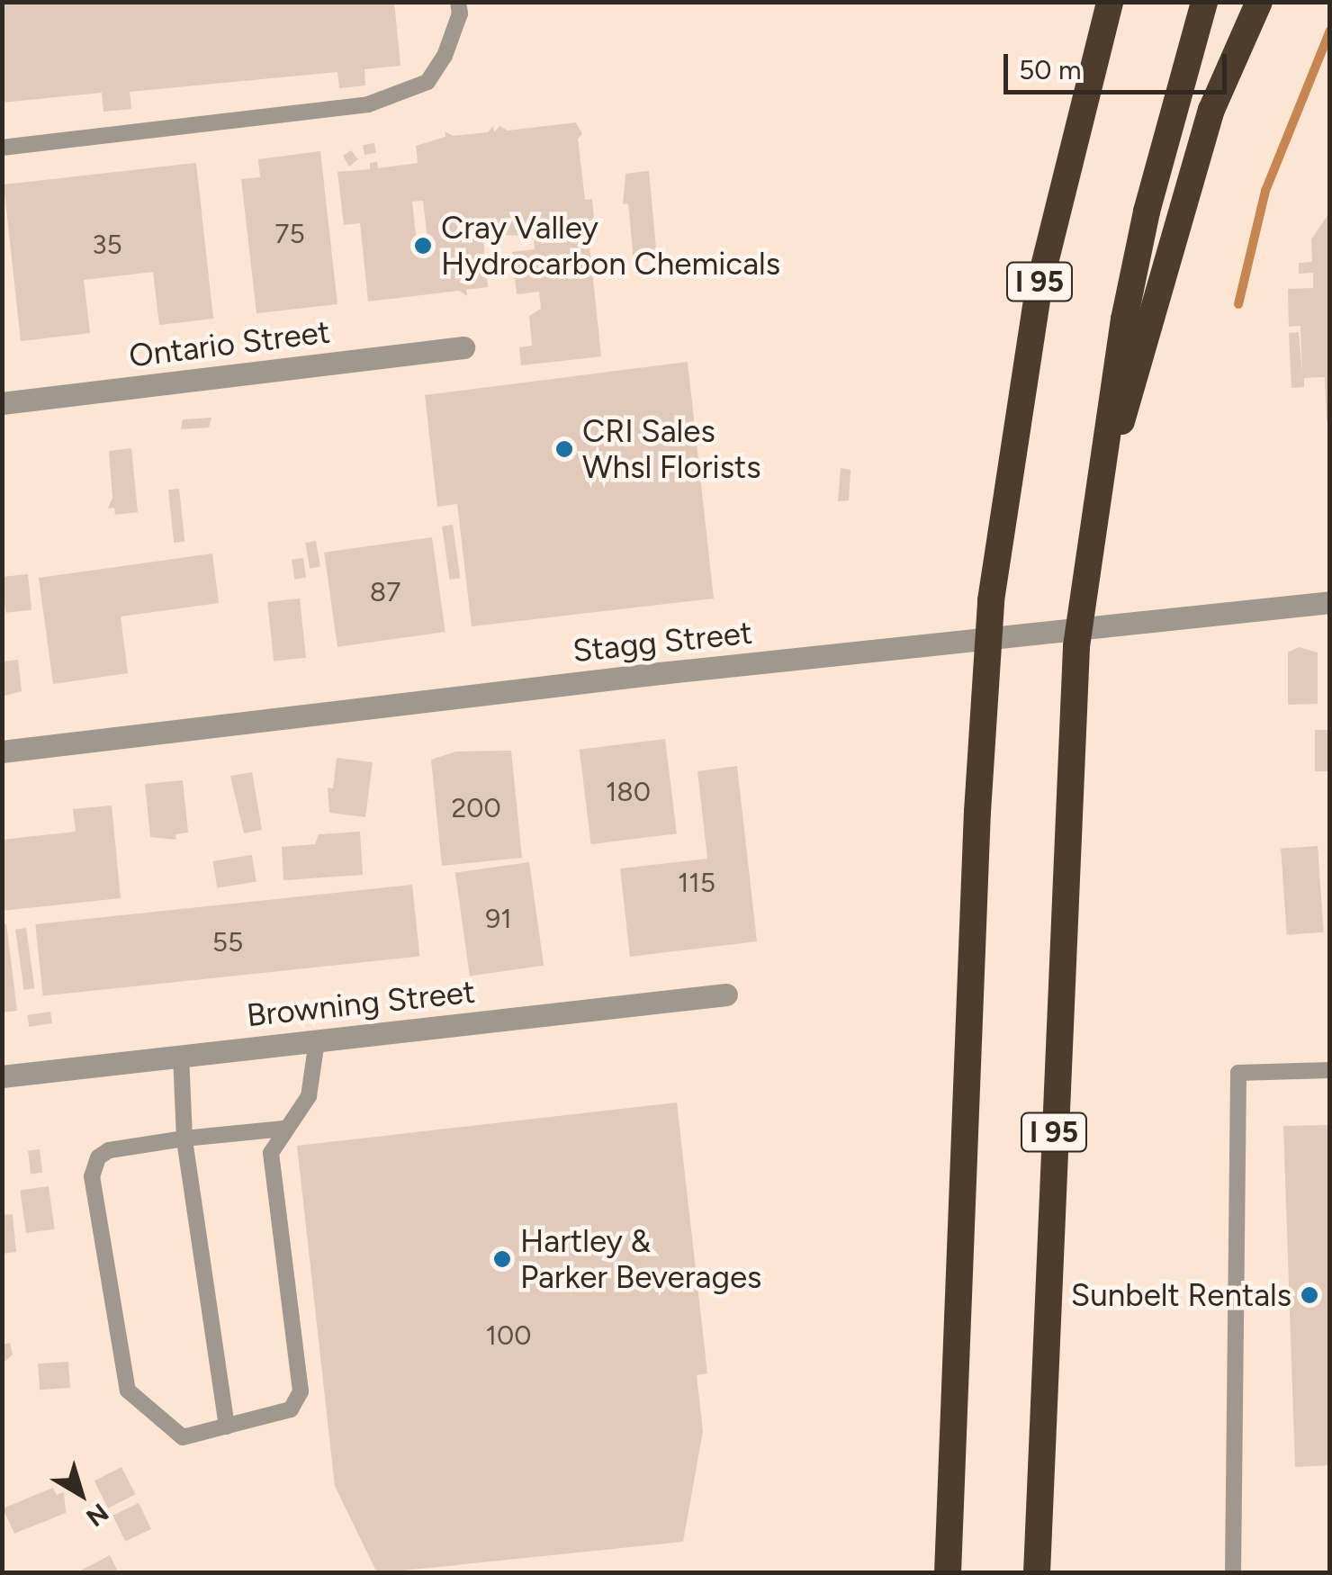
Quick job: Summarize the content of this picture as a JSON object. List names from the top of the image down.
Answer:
{
  "streets": {
    "highway": ["I 95"],
    "street": ["Ontario Street", "Stagg Street", "Browning Street"]
  },
  "places": [
    "Cray Valley Hydrocarbon Chemicals",
    "CRI Sales Whsl Florists",
    "Hartley & Parker Beverages",
    "Sunbelt Rentals"
  ],
  "house_numbers": [
    "75",
    "35",
    "87",
    "180",
    "200",
    "115",
    "91",
    "55",
    "100"
  ],
  "scale_bar": "50 m",
  "north": "bottom right"
}
